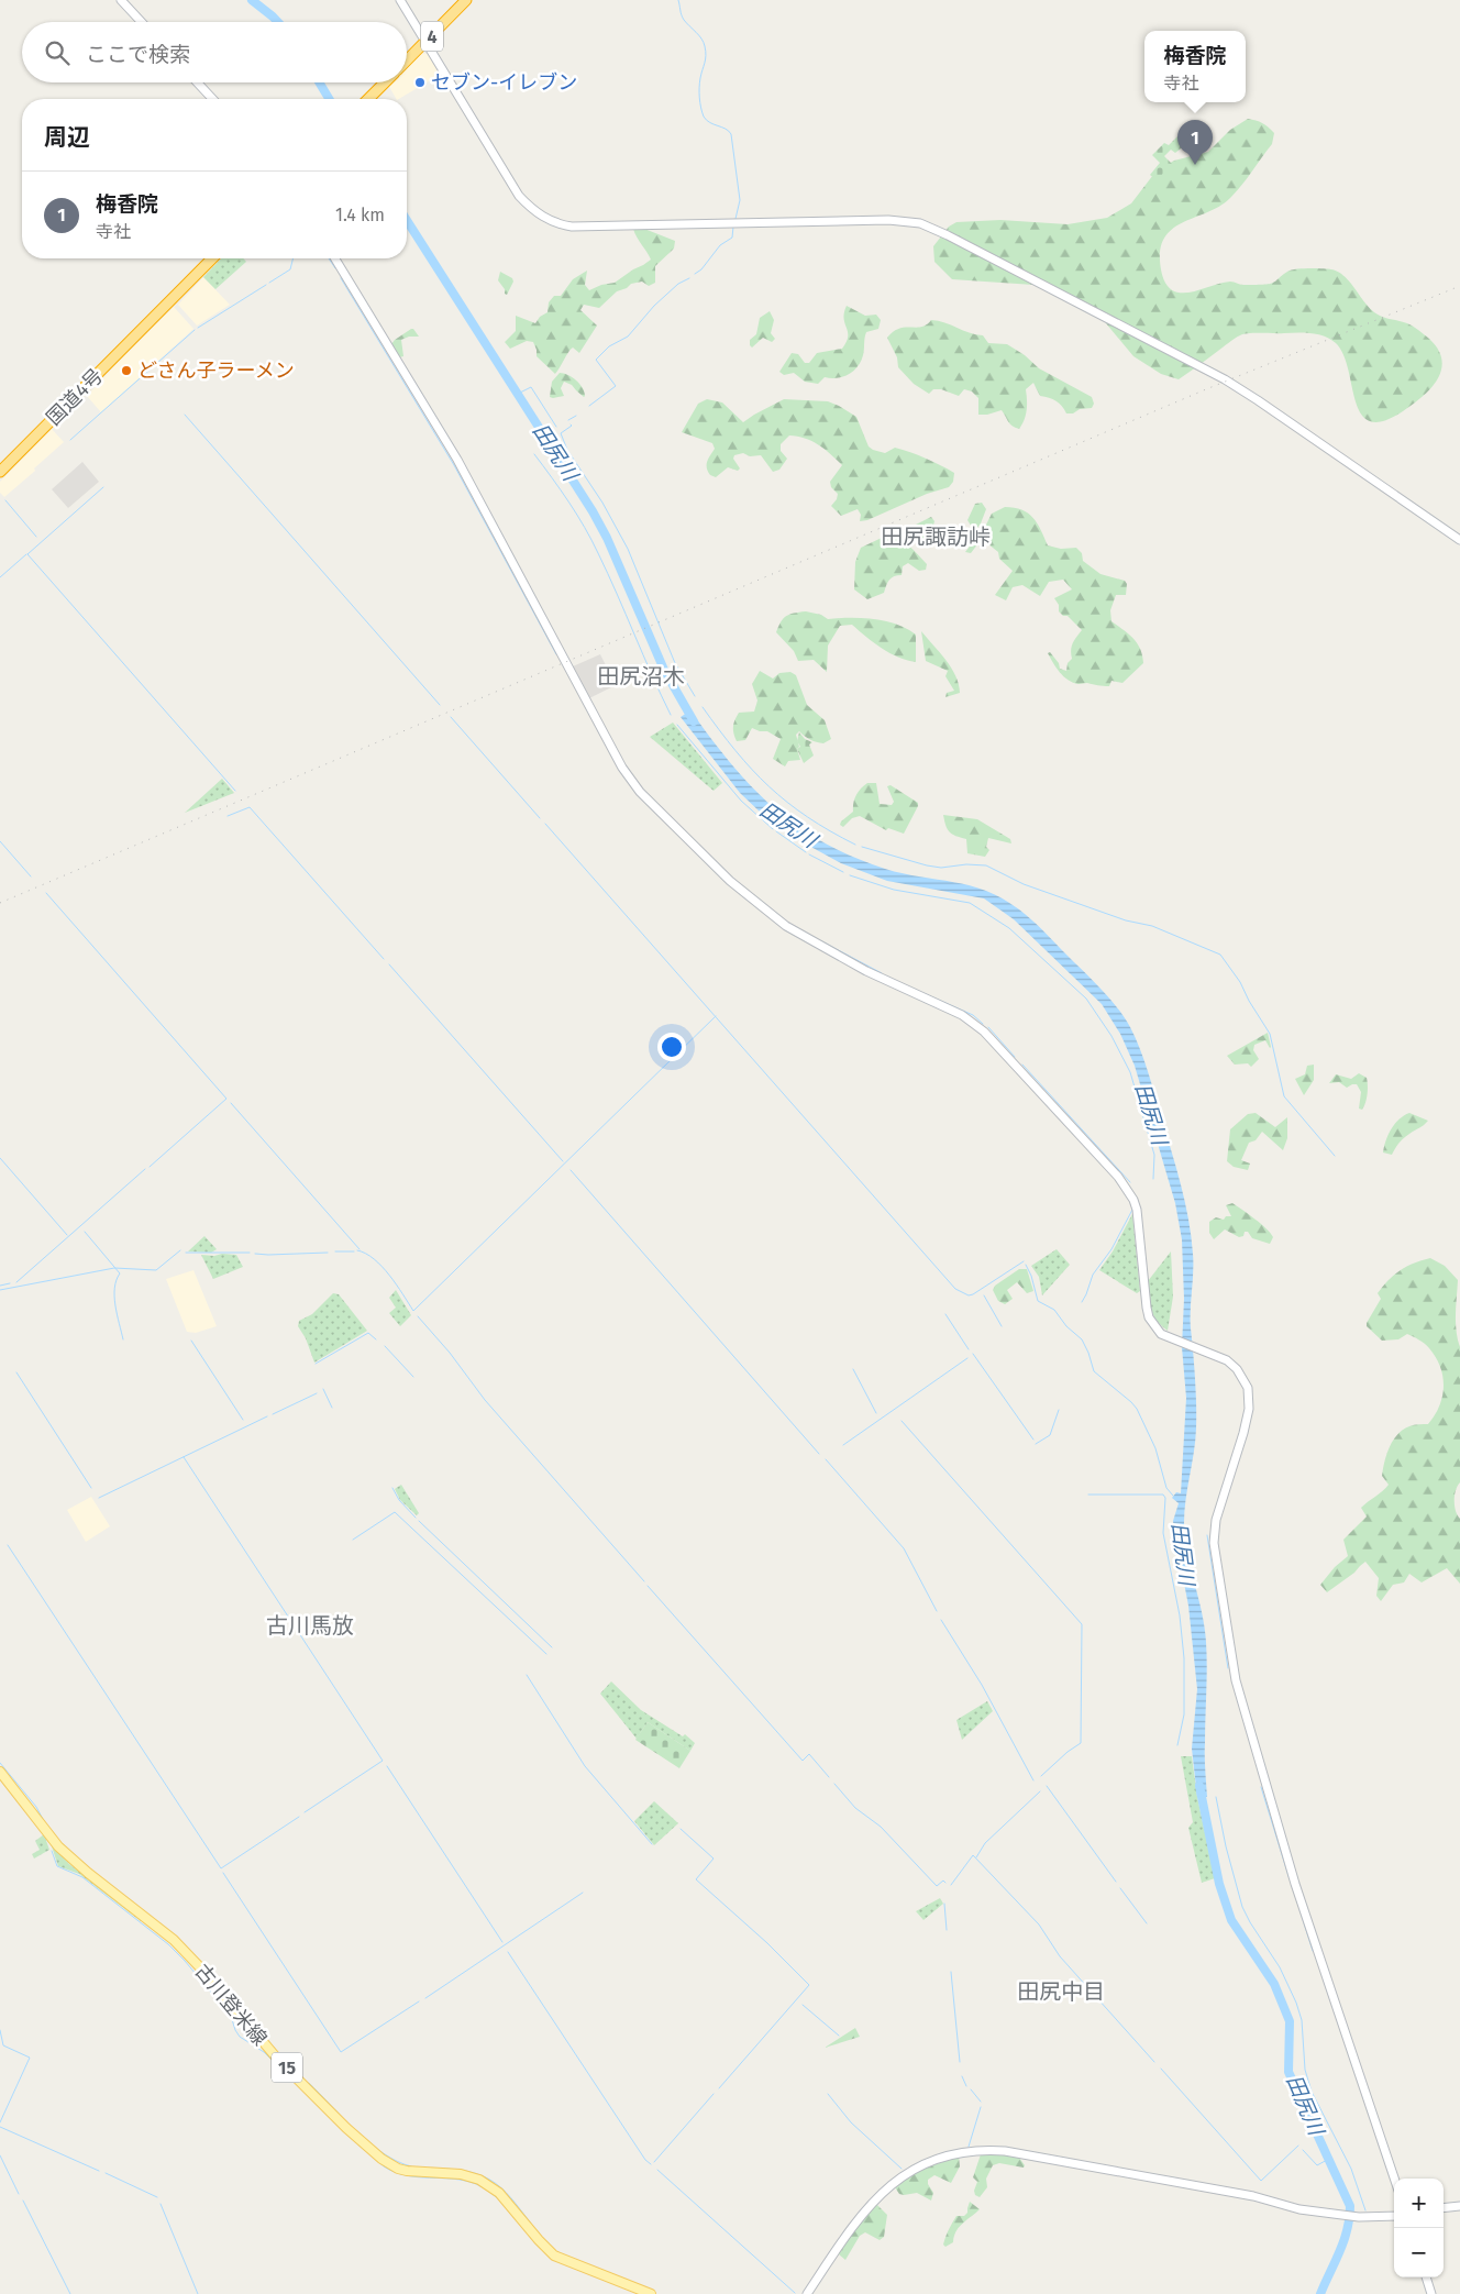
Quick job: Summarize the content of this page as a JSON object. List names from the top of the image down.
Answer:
{
  "streets": {
    "highway": ["4", "国道4号"],
    "main road": ["古川登米線", "15"]
  },
  "districts": [
    "田尻諏訪峠",
    "田尻沼木",
    "古川馬放",
    "田尻中目"
  ],
  "water": ["田尻川"],
  "places": ["セブン-イレブン", "どさん子ラーメン"],
  "page": {
    "search": "ここで検索",
    "popup": ["梅香院", "寺社"],
    "heading": "周辺",
    "pins": "1",
    "list": [
      {
        "mark": "1",
        "name": "梅香院",
        "note": "寺社",
        "value": "1.4 km"
      }
    ],
    "map_buttons": ["+", "−"]
  }
}
